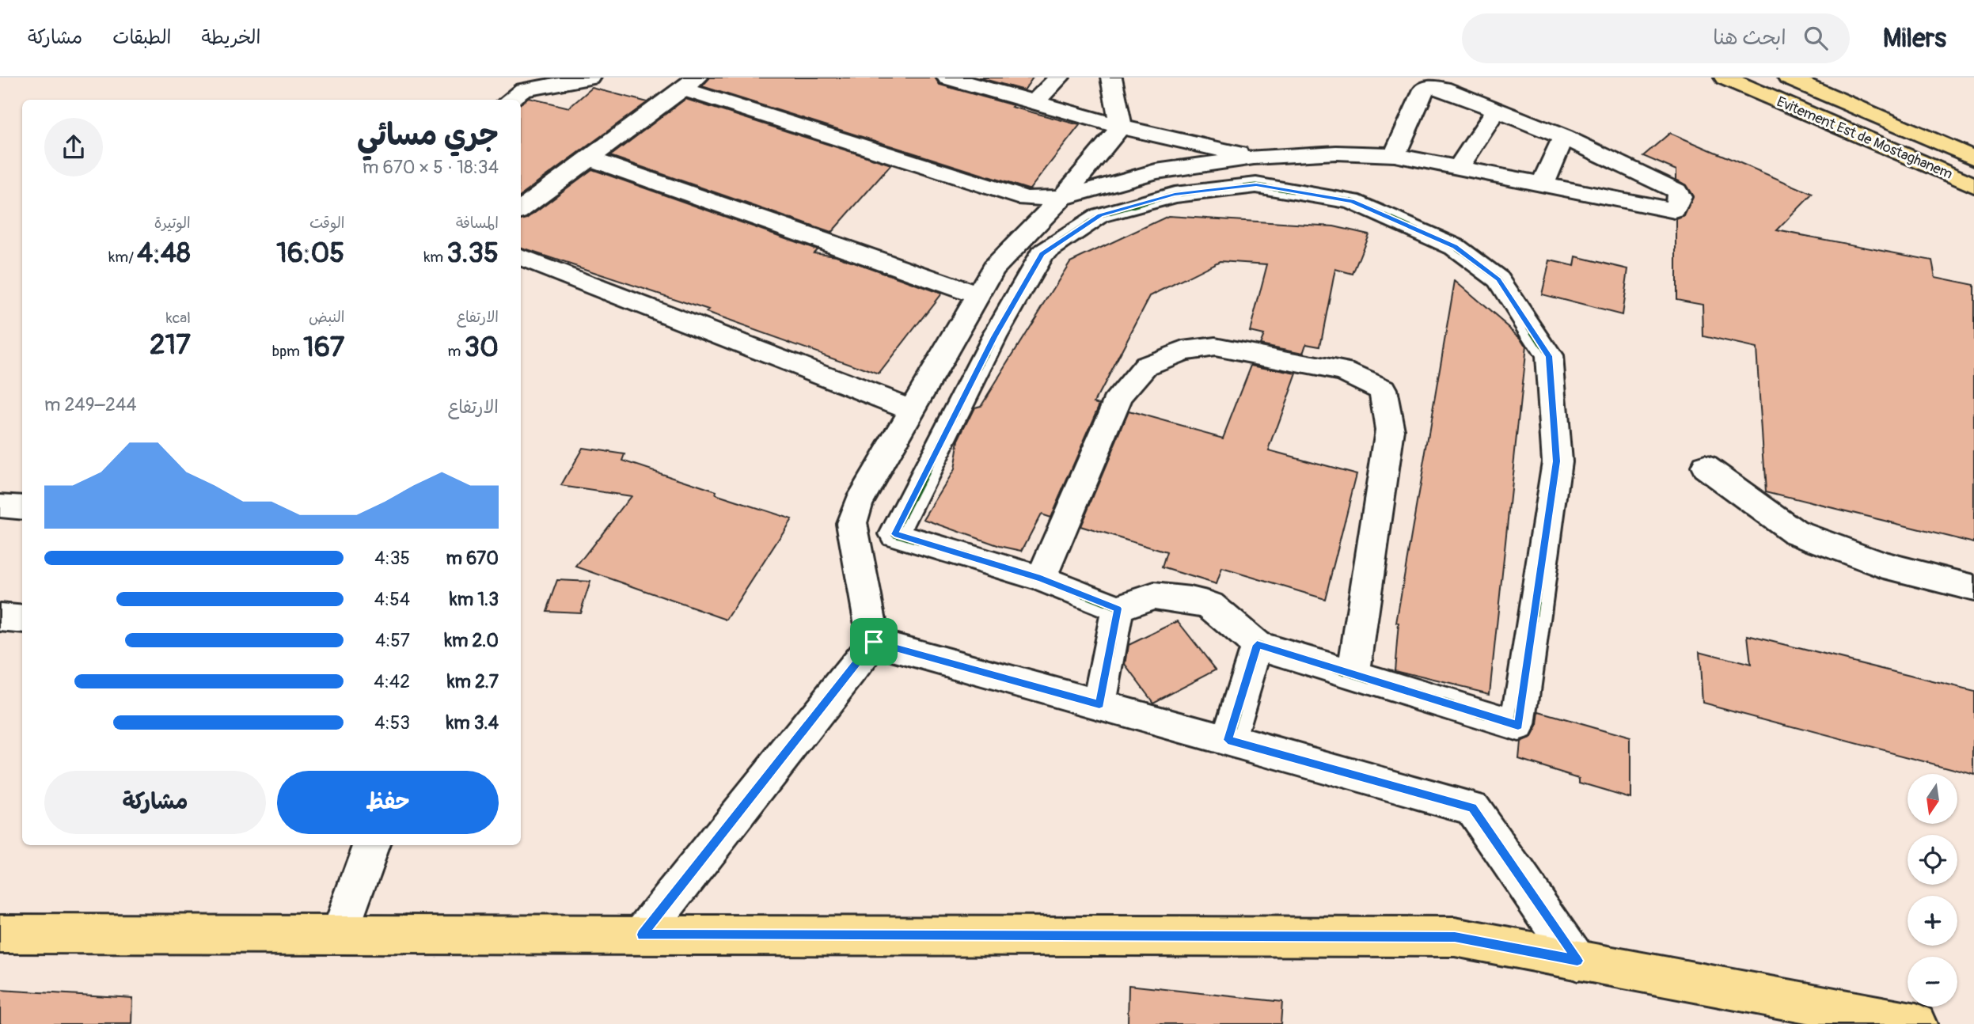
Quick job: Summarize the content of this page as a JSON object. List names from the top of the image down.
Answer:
{
  "streets": {
    "main road": ["Evitement Est de Mostaghanem"]
  },
  "north": "bottom",
  "page": {
    "header": "Milers",
    "search": "ابحث هنا",
    "nav": ["الخريطة", "الطبقات", "مشاركة"],
    "heading": ["جري مسائي", "18:34 · 5 × 670 m"],
    "stats": [
      ["المسافة", "3.35 km"],
      ["الوقت", "16:05"],
      ["الوتيرة", "4:48 /km"],
      ["الارتفاع", "30 m"],
      ["النبض", "167 bpm"],
      ["kcal", "217"]
    ],
    "chart": ["الارتفاع", "244–249 m"],
    "list": [
      {
        "name": "670 m",
        "note": "4:35"
      },
      {
        "name": "1.3 km",
        "note": "4:54"
      },
      {
        "name": "2.0 km",
        "note": "4:57"
      },
      {
        "name": "2.7 km",
        "note": "4:42"
      },
      {
        "name": "3.4 km",
        "note": "4:53"
      }
    ],
    "buttons": ["حفظ", "مشاركة"],
    "map_buttons": ["+", "−"]
  }
}
